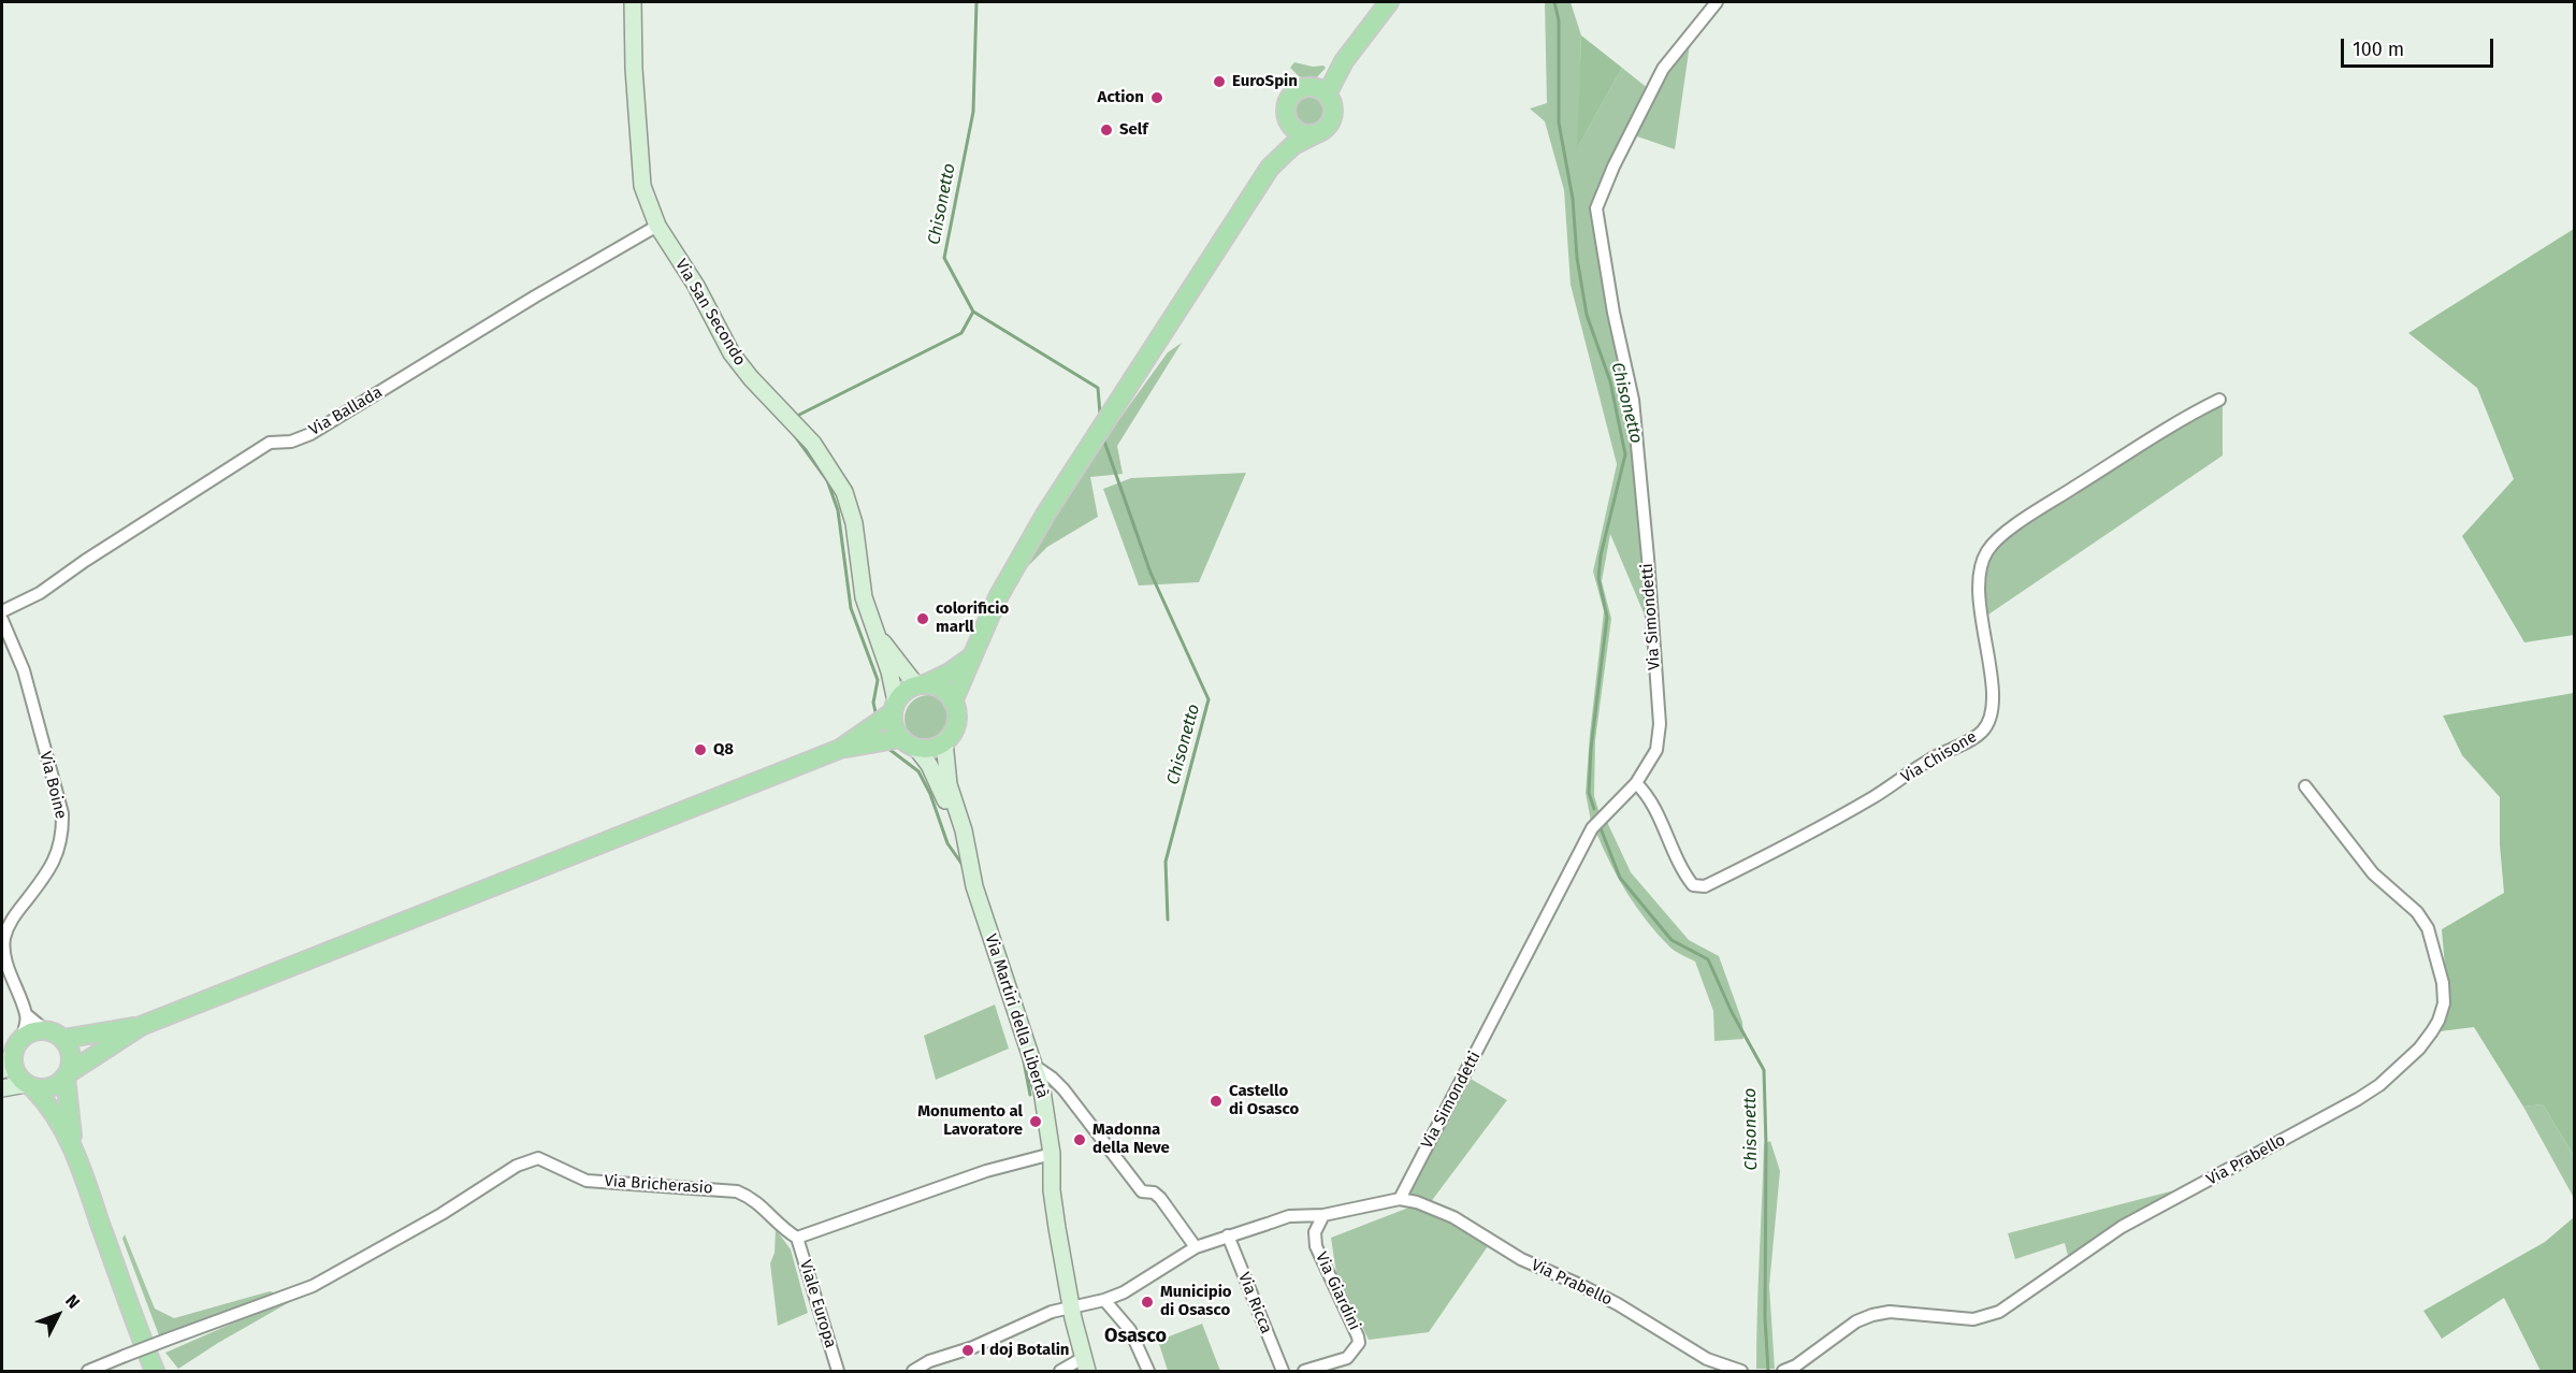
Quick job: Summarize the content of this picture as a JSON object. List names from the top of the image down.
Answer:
{
  "streets": {
    "street": [
      "Via San Secondo",
      "Via Ballada",
      "Via Simondetti",
      "Via Chisone",
      "Via Boine",
      "Via Martiri della Libertà",
      "Via Prabello",
      "Via Bricherasio",
      "Via Giardini",
      "Via Ricca",
      "Viale Europa"
    ]
  },
  "crossings": [
    ["Via San Secondo", "Via Ballada"],
    ["Via Simondetti", "Via Chisone"],
    ["Via Simondetti", "Via Prabello"],
    ["Via Bricherasio", "Viale Europa"]
  ],
  "districts": ["Osasco"],
  "water": ["Chisonetto"],
  "places": [
    "EuroSpin",
    "Action",
    "Self",
    "colorificio marll",
    "Q8",
    "Castello di Osasco",
    "Monumento al Lavoratore",
    "Madonna della Neve",
    "Municipio di Osasco",
    "I doj Botalin"
  ],
  "scale_bar": "100 m",
  "north": "top right"
}
